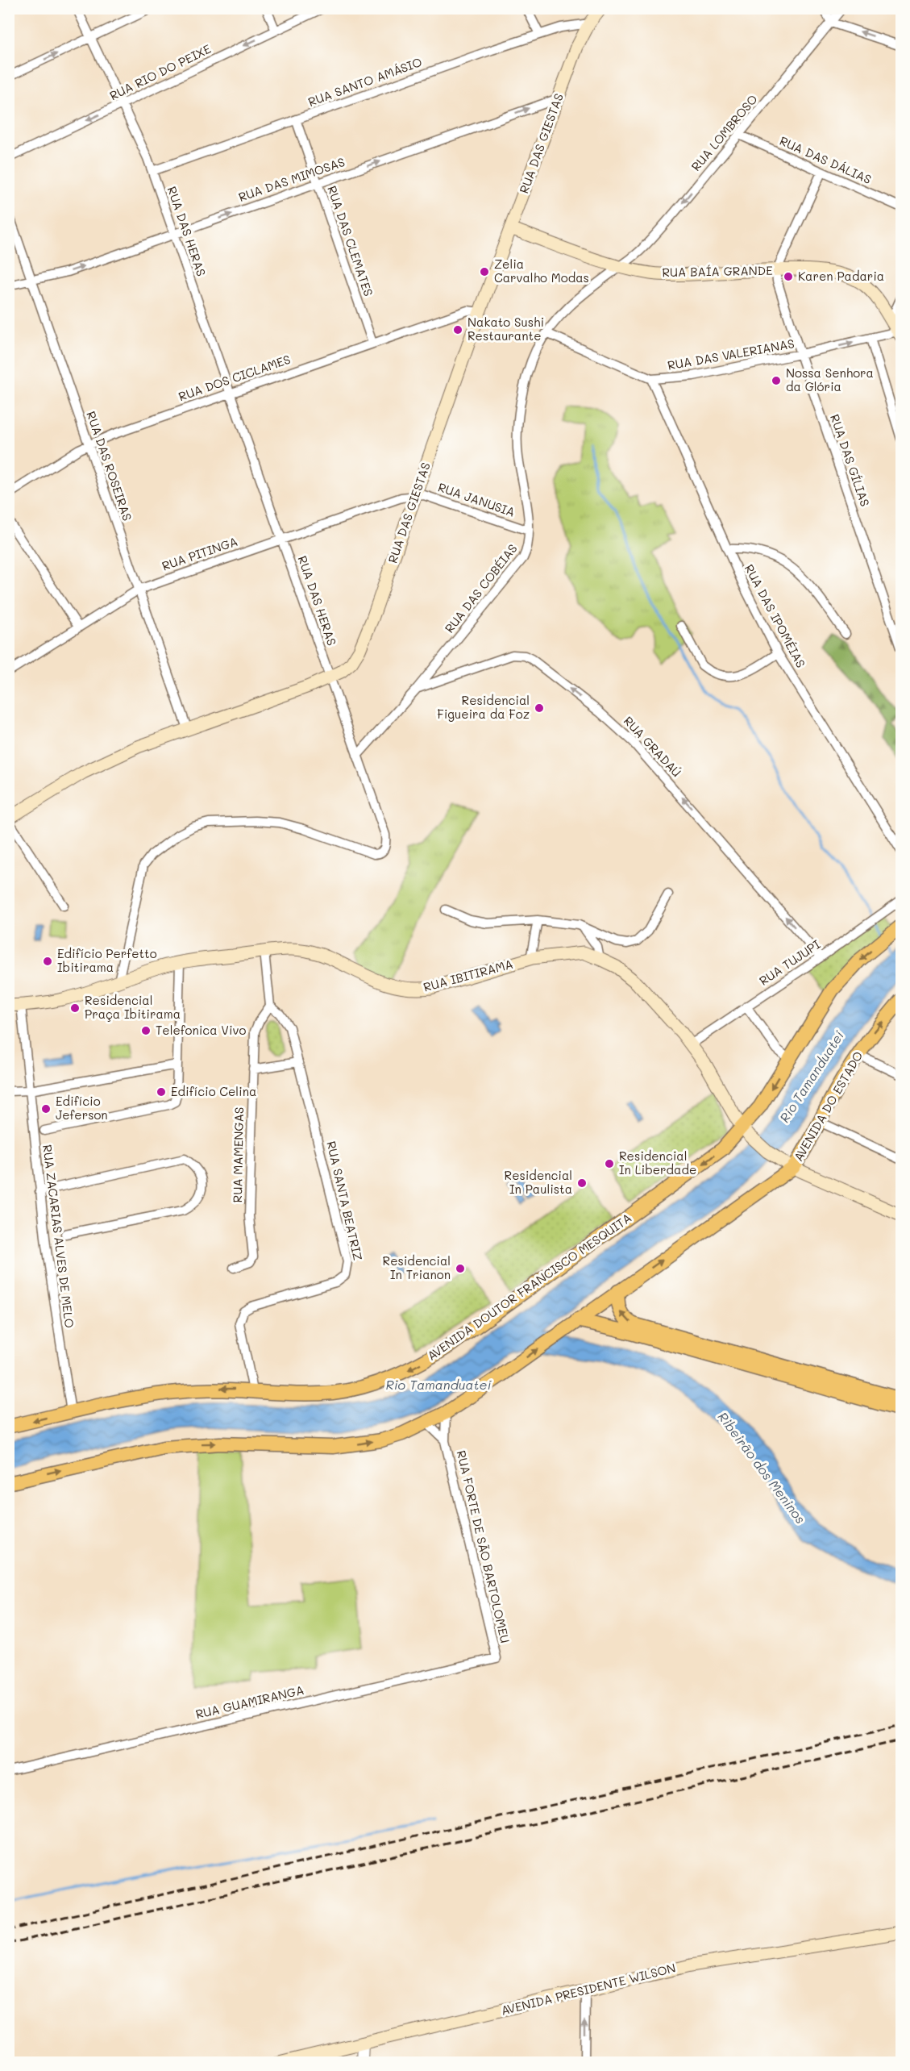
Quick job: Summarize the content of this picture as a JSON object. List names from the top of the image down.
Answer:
{
  "streets": {
    "main road": [
      "RUA DAS GIESTAS",
      "RUA BAÍA GRANDE",
      "RUA IBITIRAMA",
      "AVENIDA DO ESTADO",
      "AVENIDA DOUTOR FRANCISCO MESQUITA",
      "AVENIDA PRESIDENTE WILSON"
    ],
    "street": [
      "RUA RIO DO PEIXE",
      "RUA SANTO AMÁSIO",
      "RUA LOMBROSO",
      "RUA DAS DÁLIAS",
      "RUA DAS MIMOSAS",
      "RUA DAS HERAS",
      "RUA DAS CLEMATES",
      "RUA DAS VALERIANAS",
      "RUA DOS CICLAMES",
      "RUA DAS GÍLIAS",
      "RUA DAS ROSEIRAS",
      "RUA JANUSIA",
      "RUA PITINGA",
      "RUA DAS COBÉIAS",
      "RUA DAS IPOMÉIAS",
      "RUA GRADAÚ",
      "RUA TUJUPI",
      "RUA MAMENGAS",
      "RUA SANTA BEATRIZ",
      "RUA ZACARIAS ALVES DE MELO",
      "RUA FORTE DE SÃO BARTOLOMEU",
      "RUA GUAMIRANGA"
    ]
  },
  "crossings": [
    ["RUA RIO DO PEIXE", "RUA DAS HERAS"],
    ["RUA SANTO AMÁSIO", "RUA DAS GIESTAS"],
    ["RUA SANTO AMÁSIO", "RUA DAS HERAS"],
    ["RUA SANTO AMÁSIO", "RUA DAS CLEMATES"],
    ["RUA LOMBROSO", "RUA DAS DÁLIAS"],
    ["RUA LOMBROSO", "RUA BAÍA GRANDE"],
    ["RUA LOMBROSO", "RUA DAS COBÉIAS"],
    ["RUA DAS GIESTAS", "RUA DAS MIMOSAS"],
    ["RUA DAS GIESTAS", "RUA DAS HERAS"],
    ["RUA DAS GIESTAS", "RUA BAÍA GRANDE"],
    ["RUA DAS GIESTAS", "RUA DOS CICLAMES"],
    ["RUA DAS GIESTAS", "RUA DAS ROSEIRAS"],
    ["RUA DAS GIESTAS", "RUA JANUSIA"],
    ["RUA DAS GIESTAS", "RUA PITINGA"],
    ["RUA DAS MIMOSAS", "RUA DAS HERAS"],
    ["RUA DAS MIMOSAS", "RUA DAS CLEMATES"],
    ["RUA DAS MIMOSAS", "RUA DAS ROSEIRAS"],
    ["RUA DAS HERAS", "RUA DOS CICLAMES"],
    ["RUA DAS HERAS", "RUA PITINGA"],
    ["RUA DAS HERAS", "RUA DAS COBÉIAS"],
    ["RUA DAS HERAS", "RUA IBITIRAMA"],
    ["RUA DAS CLEMATES", "RUA DOS CICLAMES"],
    ["RUA BAÍA GRANDE", "RUA DAS VALERIANAS"],
    ["RUA BAÍA GRANDE", "RUA DAS GÍLIAS"],
    ["RUA BAÍA GRANDE", "RUA DAS COBÉIAS"],
    ["RUA DAS VALERIANAS", "RUA DAS GÍLIAS"],
    ["RUA DAS VALERIANAS", "RUA DAS COBÉIAS"],
    ["RUA DAS VALERIANAS", "RUA DAS IPOMÉIAS"],
    ["RUA DOS CICLAMES", "RUA DAS ROSEIRAS"],
    ["RUA DAS ROSEIRAS", "RUA PITINGA"],
    ["RUA JANUSIA", "RUA PITINGA"],
    ["RUA JANUSIA", "RUA DAS COBÉIAS"],
    ["RUA DAS COBÉIAS", "RUA GRADAÚ"],
    ["RUA GRADAÚ", "RUA TUJUPI"],
    ["RUA TUJUPI", "RUA IBITIRAMA"],
    ["RUA IBITIRAMA", "AVENIDA DO ESTADO"],
    ["RUA IBITIRAMA", "RUA ZACARIAS ALVES DE MELO"],
    ["RUA IBITIRAMA", "AVENIDA DOUTOR FRANCISCO MESQUITA"],
    ["RUA MAMENGAS", "RUA SANTA BEATRIZ"],
    ["RUA SANTA BEATRIZ", "AVENIDA DOUTOR FRANCISCO MESQUITA"],
    ["RUA ZACARIAS ALVES DE MELO", "AVENIDA DOUTOR FRANCISCO MESQUITA"],
    ["RUA FORTE DE SÃO BARTOLOMEU", "RUA GUAMIRANGA"]
  ],
  "one_way": ["RUA LOMBROSO", "RUA DAS MIMOSAS", "RUA GRADAÚ"],
  "water": ["Rio Tamanduateí", "Ribeirão dos Meninos"],
  "places": [
    "Zelia Carvalho Modas",
    "Karen Padaria",
    "Nakato Sushi Restaurante",
    "Nossa Senhora da Glória",
    "Residencial Figueira da Foz",
    "Edifício Perfetto Ibitirama",
    "Residencial Praça Ibitirama",
    "Telefonica Vivo",
    "Edifício Celina",
    "Edifício Jeferson",
    "Residencial In Liberdade",
    "Residencial In Paulista",
    "Residencial In Trianon"
  ]
}
